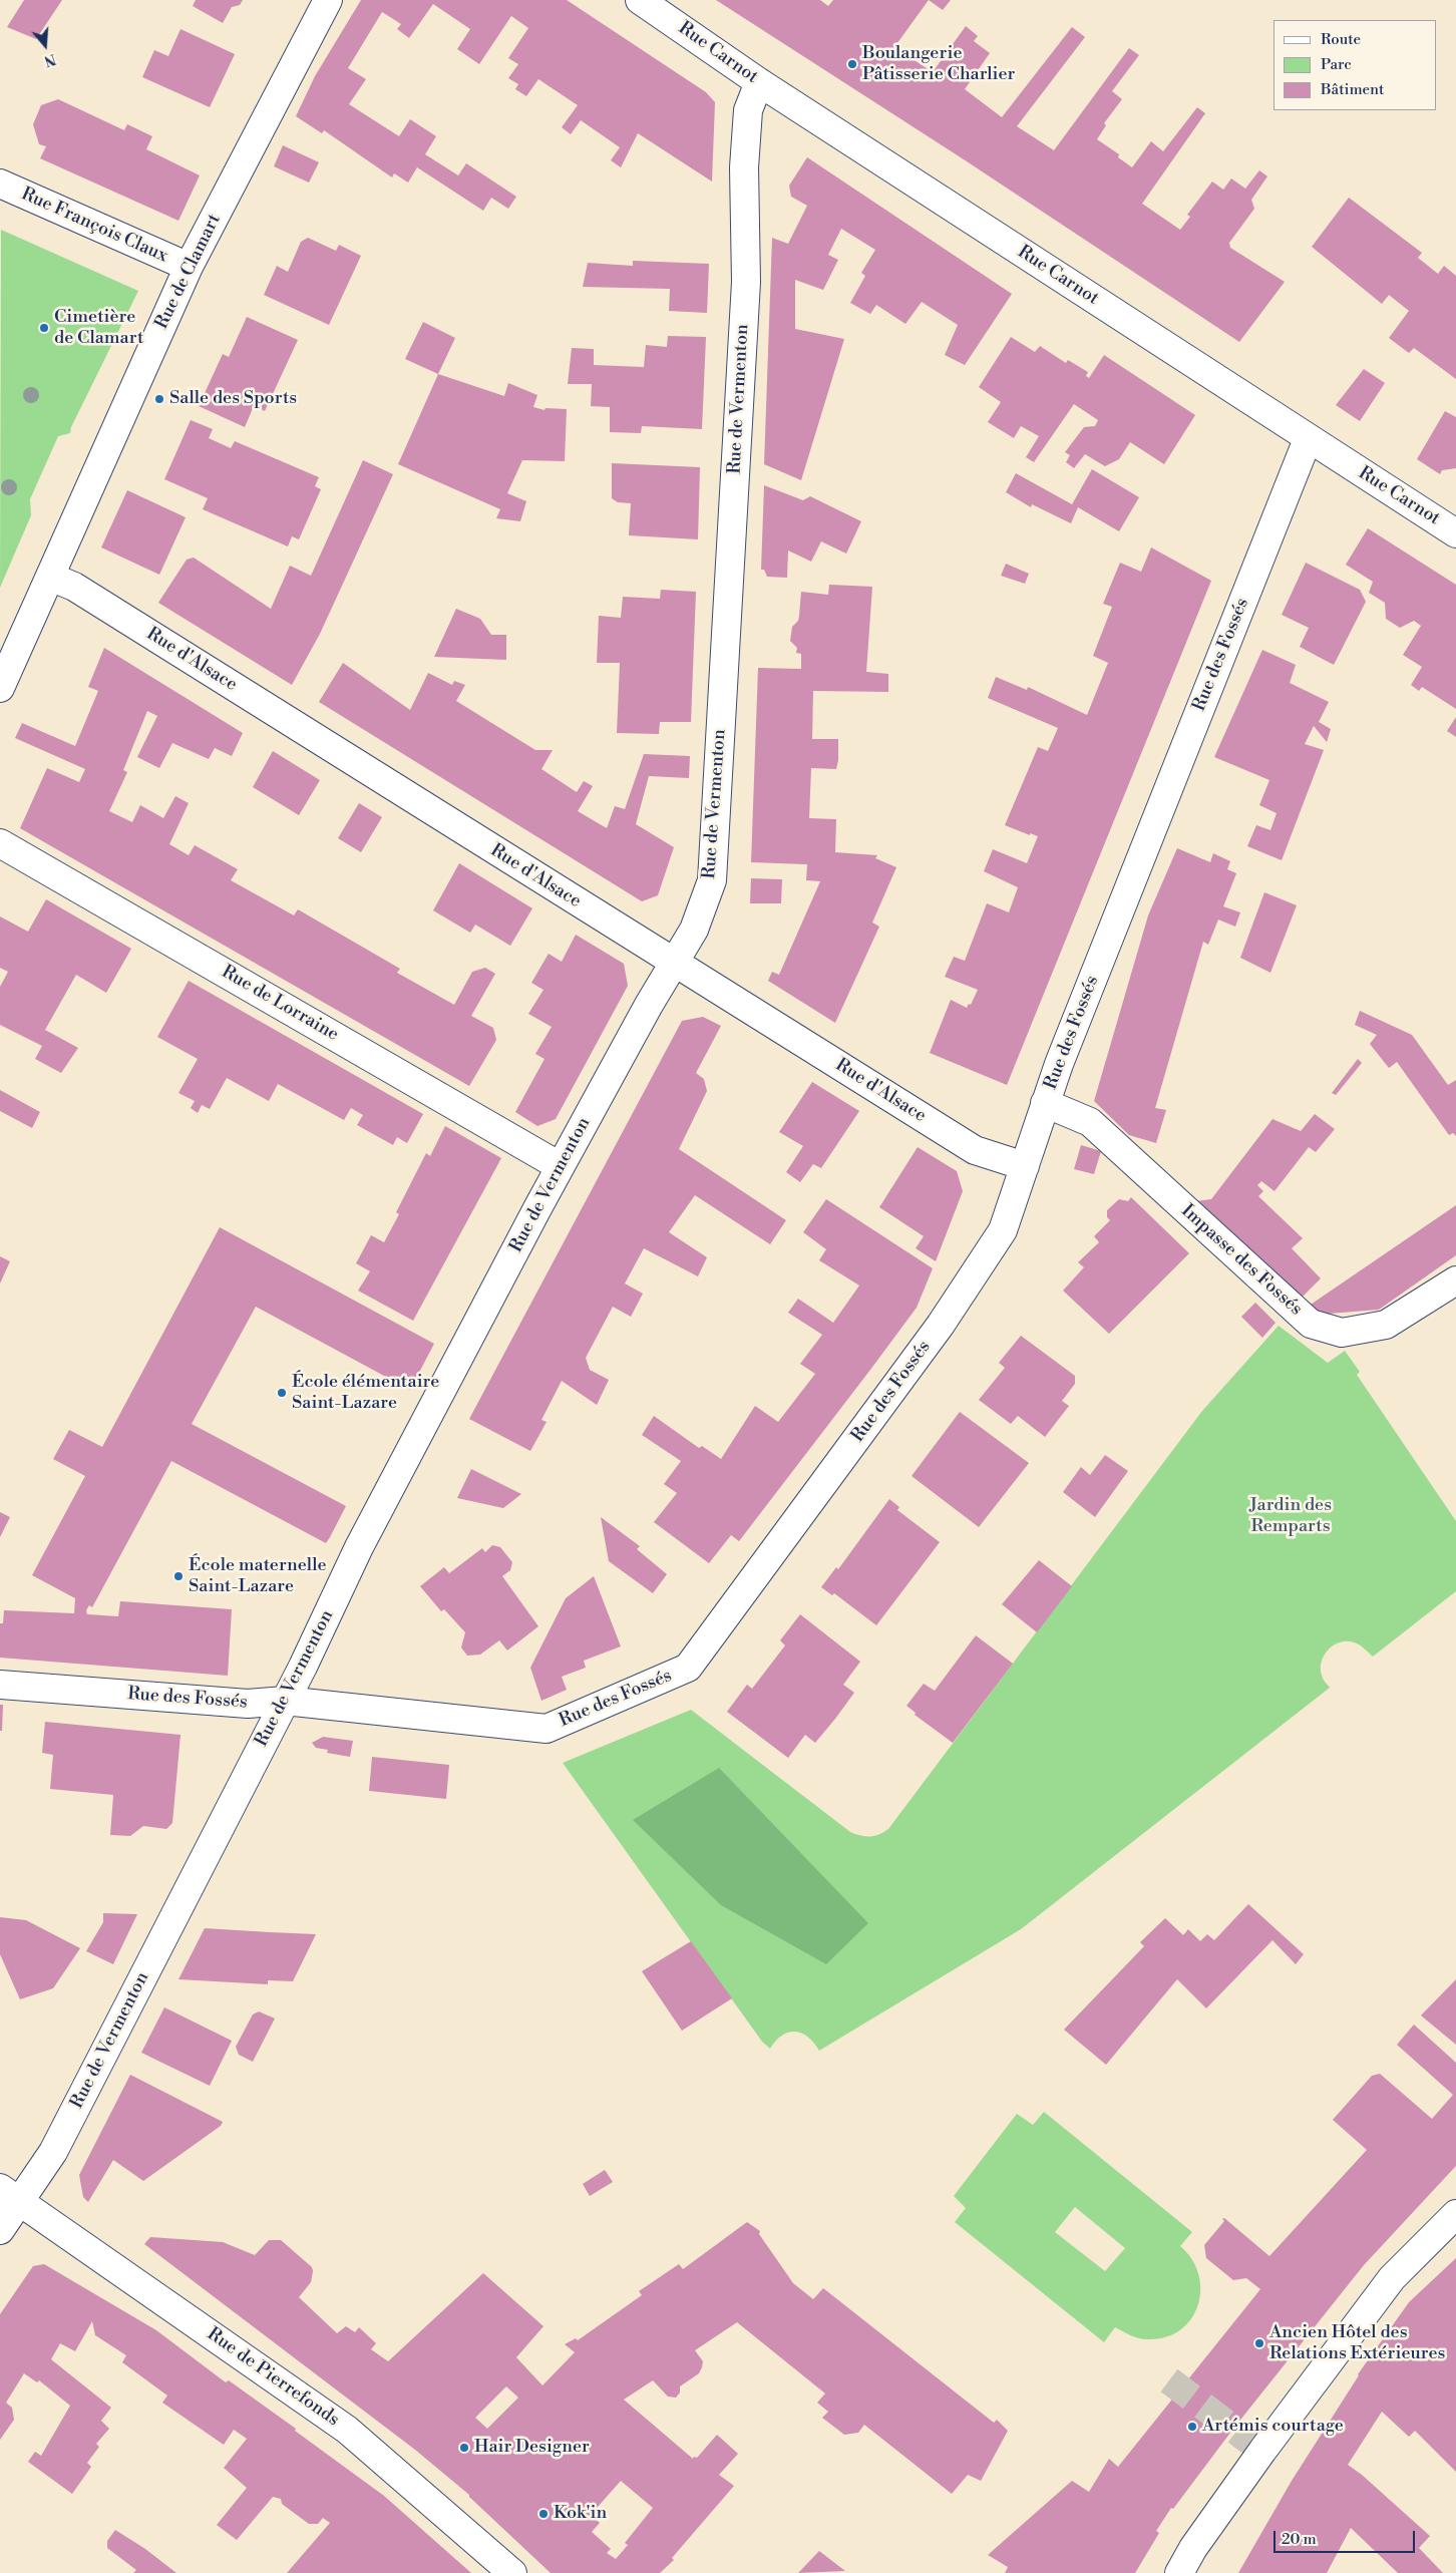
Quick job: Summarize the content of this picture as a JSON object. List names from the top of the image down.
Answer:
{
  "streets": {
    "street": [
      "Rue Carnot",
      "Rue François Claux",
      "Rue de Clamart",
      "Rue de Vermenton",
      "Rue des Fossés",
      "Rue d'Alsace",
      "Rue de Lorraine",
      "Impasse des Fossés",
      "Rue de Pierrefonds"
    ]
  },
  "crossings": [
    ["Rue Carnot", "Rue de Vermenton"],
    ["Rue Carnot", "Rue des Fossés"],
    ["Rue François Claux", "Rue de Clamart"],
    ["Rue de Clamart", "Rue d'Alsace"],
    ["Rue de Vermenton", "Rue des Fossés"],
    ["Rue de Vermenton", "Rue d'Alsace"],
    ["Rue de Vermenton", "Rue de Lorraine"],
    ["Rue de Vermenton", "Rue de Pierrefonds"],
    ["Rue des Fossés", "Rue d'Alsace"],
    ["Rue des Fossés", "Impasse des Fossés"]
  ],
  "parks": ["Jardin des Remparts"],
  "places": [
    "Boulangerie Pâtisserie Charlier",
    "Cimetière de Clamart",
    "Salle des Sports",
    "École élémentaire Saint-Lazare",
    "École maternelle Saint-Lazare",
    "Ancien Hôtel des Relations Extérieures",
    "Artémis courtage",
    "Hair Designer",
    "Kok'in"
  ],
  "legend": ["Route", "Parc", "Bâtiment"],
  "scale_bar": "20 m",
  "north": "bottom"
}
